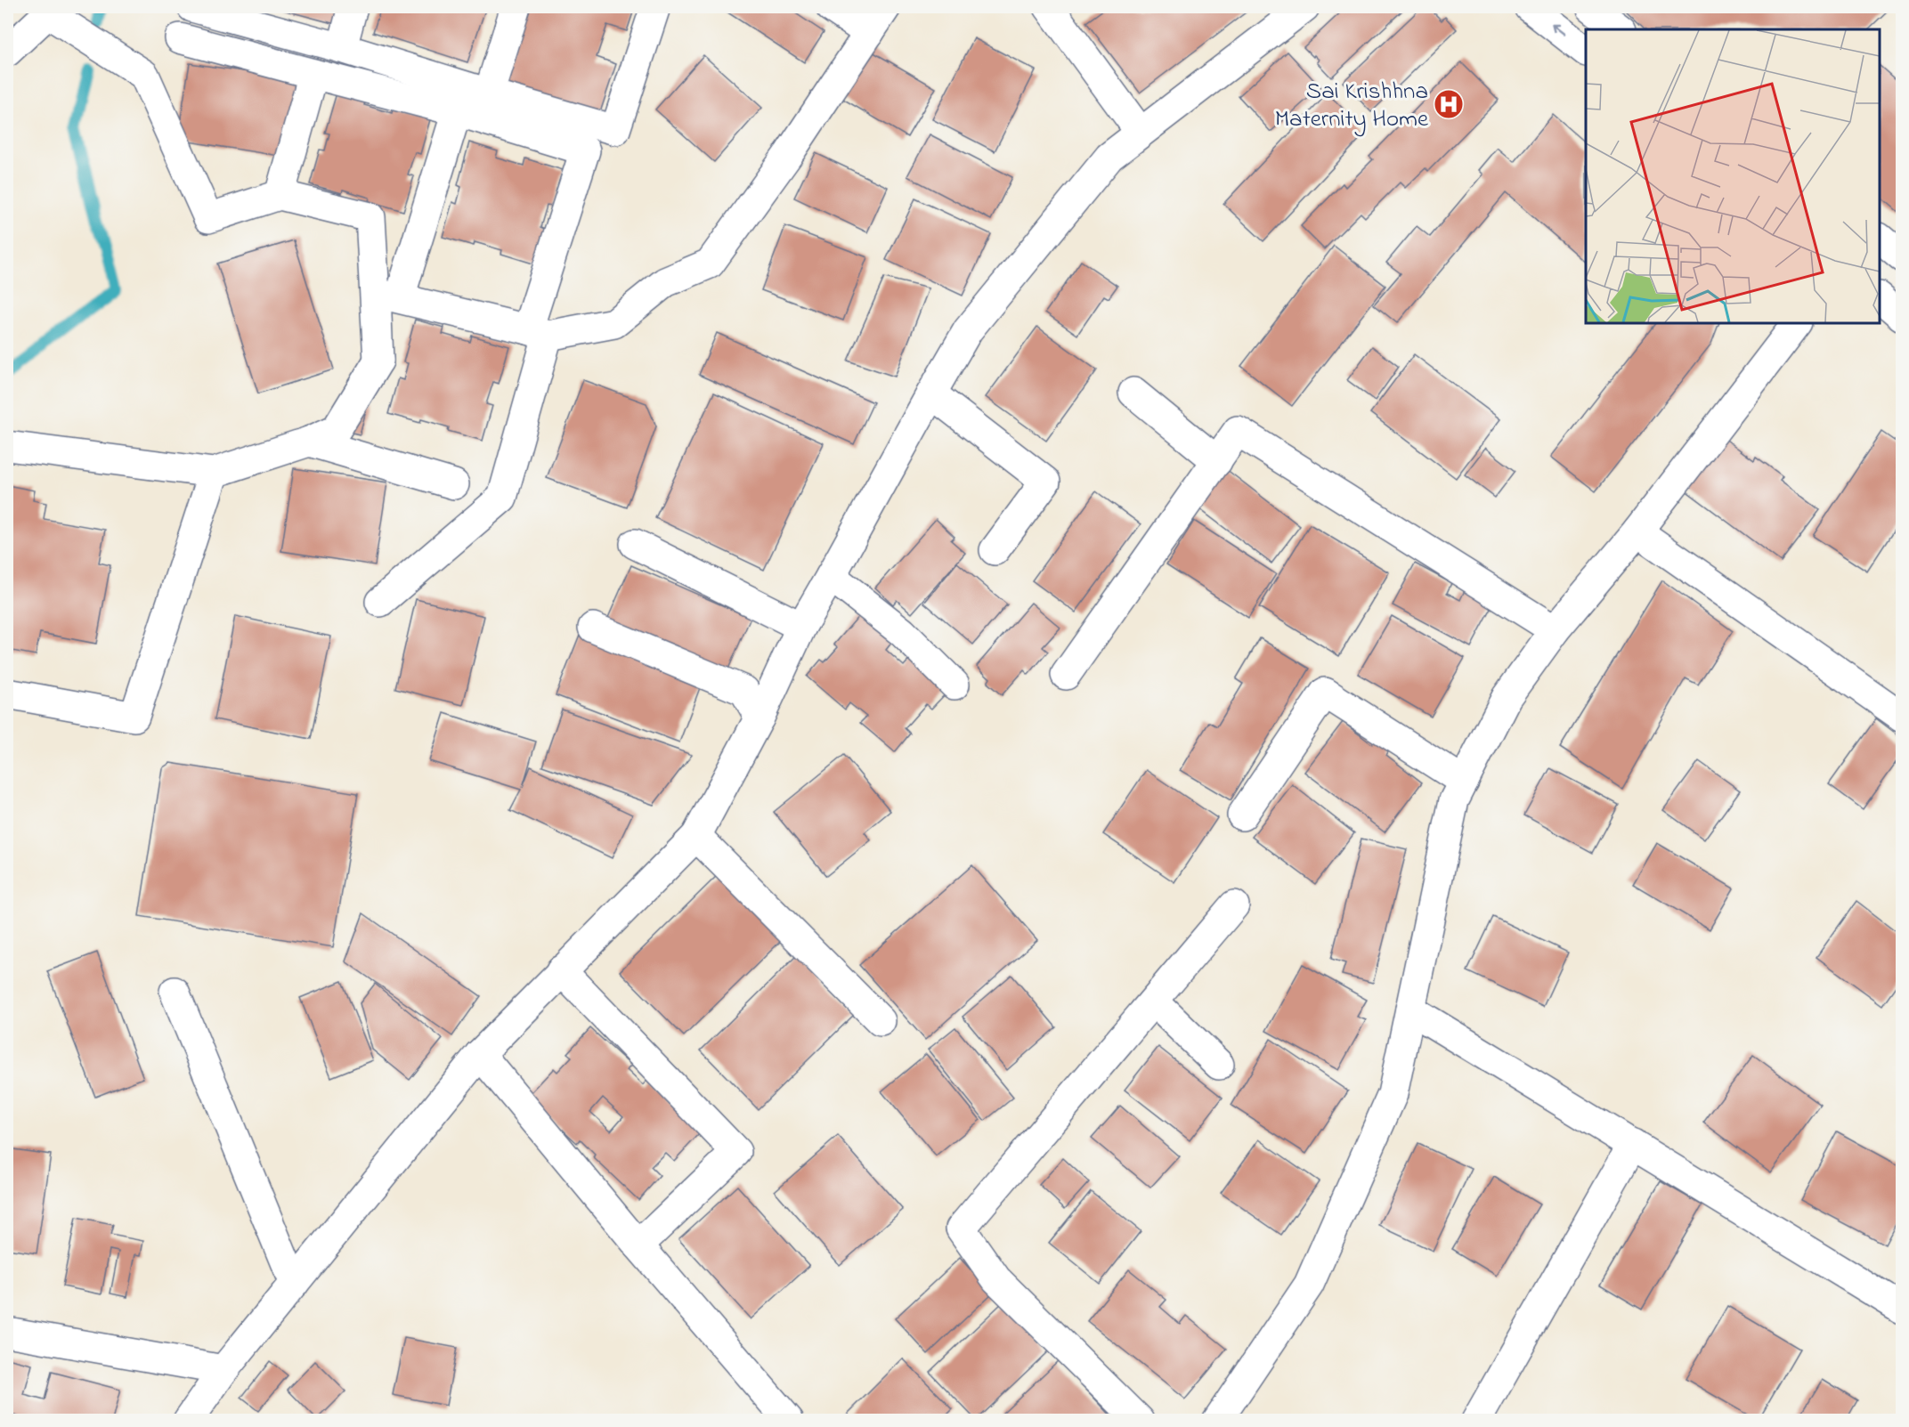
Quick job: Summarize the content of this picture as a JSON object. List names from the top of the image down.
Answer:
{
  "places": {
    "hospital": ["Sai Krishhna Maternity Home"]
  }
}
